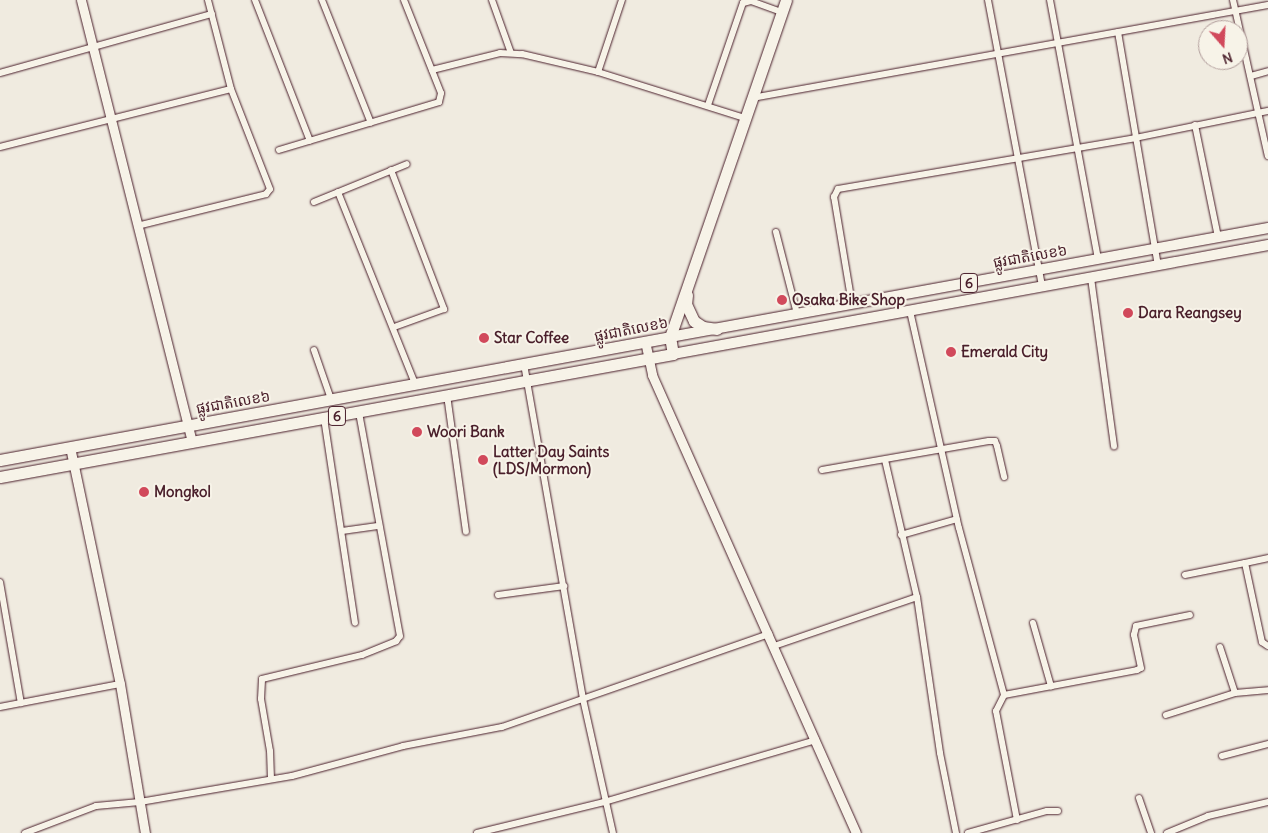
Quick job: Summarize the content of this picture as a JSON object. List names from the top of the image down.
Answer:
{
  "streets": {
    "highway": ["ផ្លូវជាតិលេខ៦", "6"]
  },
  "places": [
    "Osaka Bike Shop",
    "Dara Reangsey",
    "Star Coffee",
    "Emerald City",
    "Woori Bank",
    "Latter Day Saints (LDS/Mormon)",
    "Mongkol"
  ],
  "north": "bottom"
}
